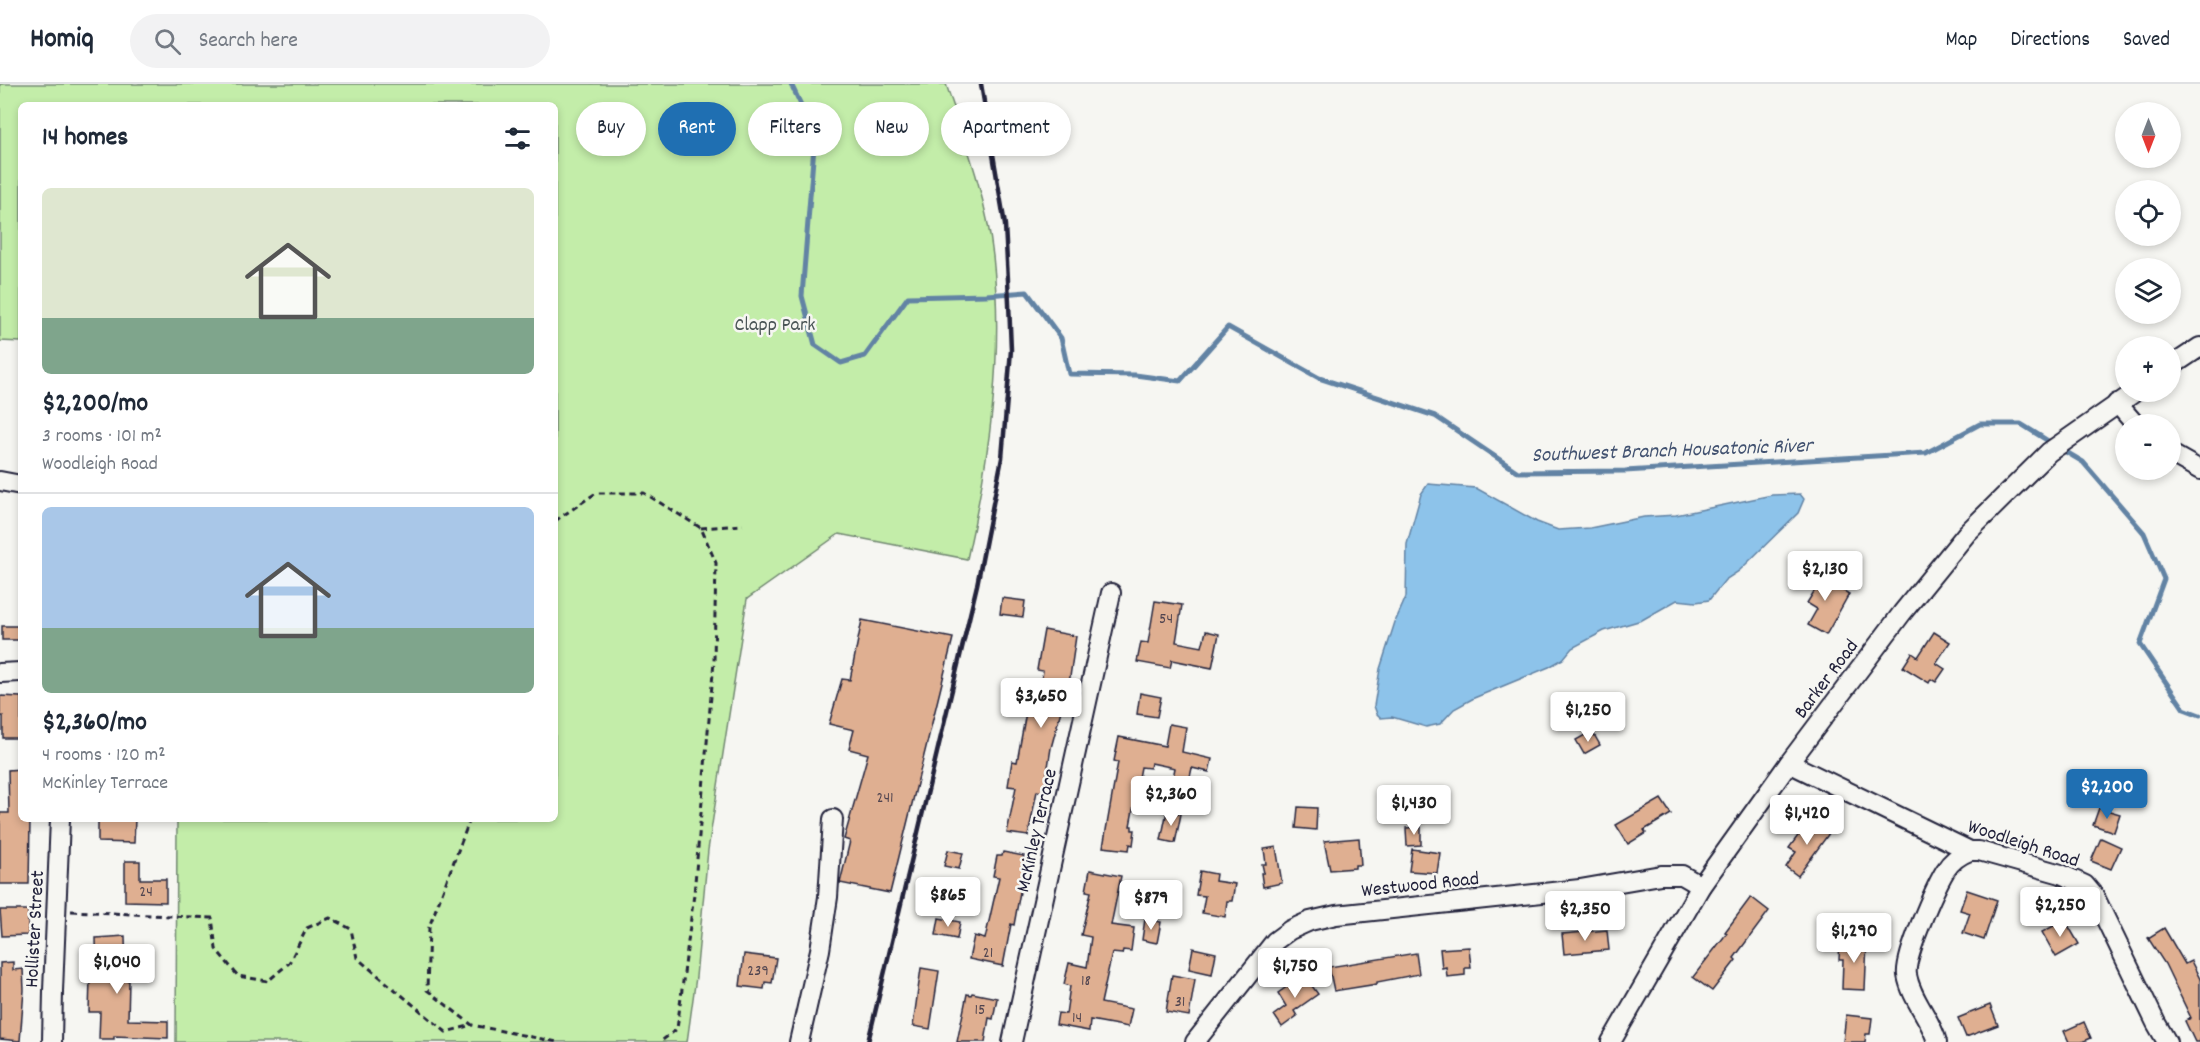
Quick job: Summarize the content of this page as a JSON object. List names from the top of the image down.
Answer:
{
  "streets": {
    "street": [
      "Barker Road",
      "McKinley Terrace",
      "Woodleigh Road",
      "Westwood Road",
      "Hollister Street"
    ]
  },
  "crossings": [
    ["Barker Road", "Woodleigh Road"],
    ["Barker Road", "Westwood Road"]
  ],
  "water": ["Southwest Branch Housatonic River"],
  "parks": ["Clapp Park"],
  "house_numbers": [
    "54",
    "241",
    "24",
    "21",
    "239",
    "18",
    "31",
    "15",
    "14"
  ],
  "north": "bottom",
  "page": {
    "header": "Homiq",
    "search": "Search here",
    "nav": ["Map", "Directions", "Saved"],
    "map_buttons": ["+", "−"],
    "chip": [
      "Buy",
      "Rent",
      "Filters",
      "New",
      "Apartment"
    ],
    "heading": "14 homes",
    "list": [
      {
        "name": "$2,200/mo",
        "note": "3 rooms · 101 m² · Woodleigh Road"
      },
      {
        "name": "$2,360/mo",
        "note": "4 rooms · 120 m² · McKinley Terrace"
      }
    ],
    "price": [
      "$2,130",
      "$3,650",
      "$1,250",
      "$2,200",
      "$2,360",
      "$1,430",
      "$1,420",
      "$865",
      "$879",
      "$2,250",
      "$2,350",
      "$1,290",
      "$1,040",
      "$1,750"
    ]
  }
}
